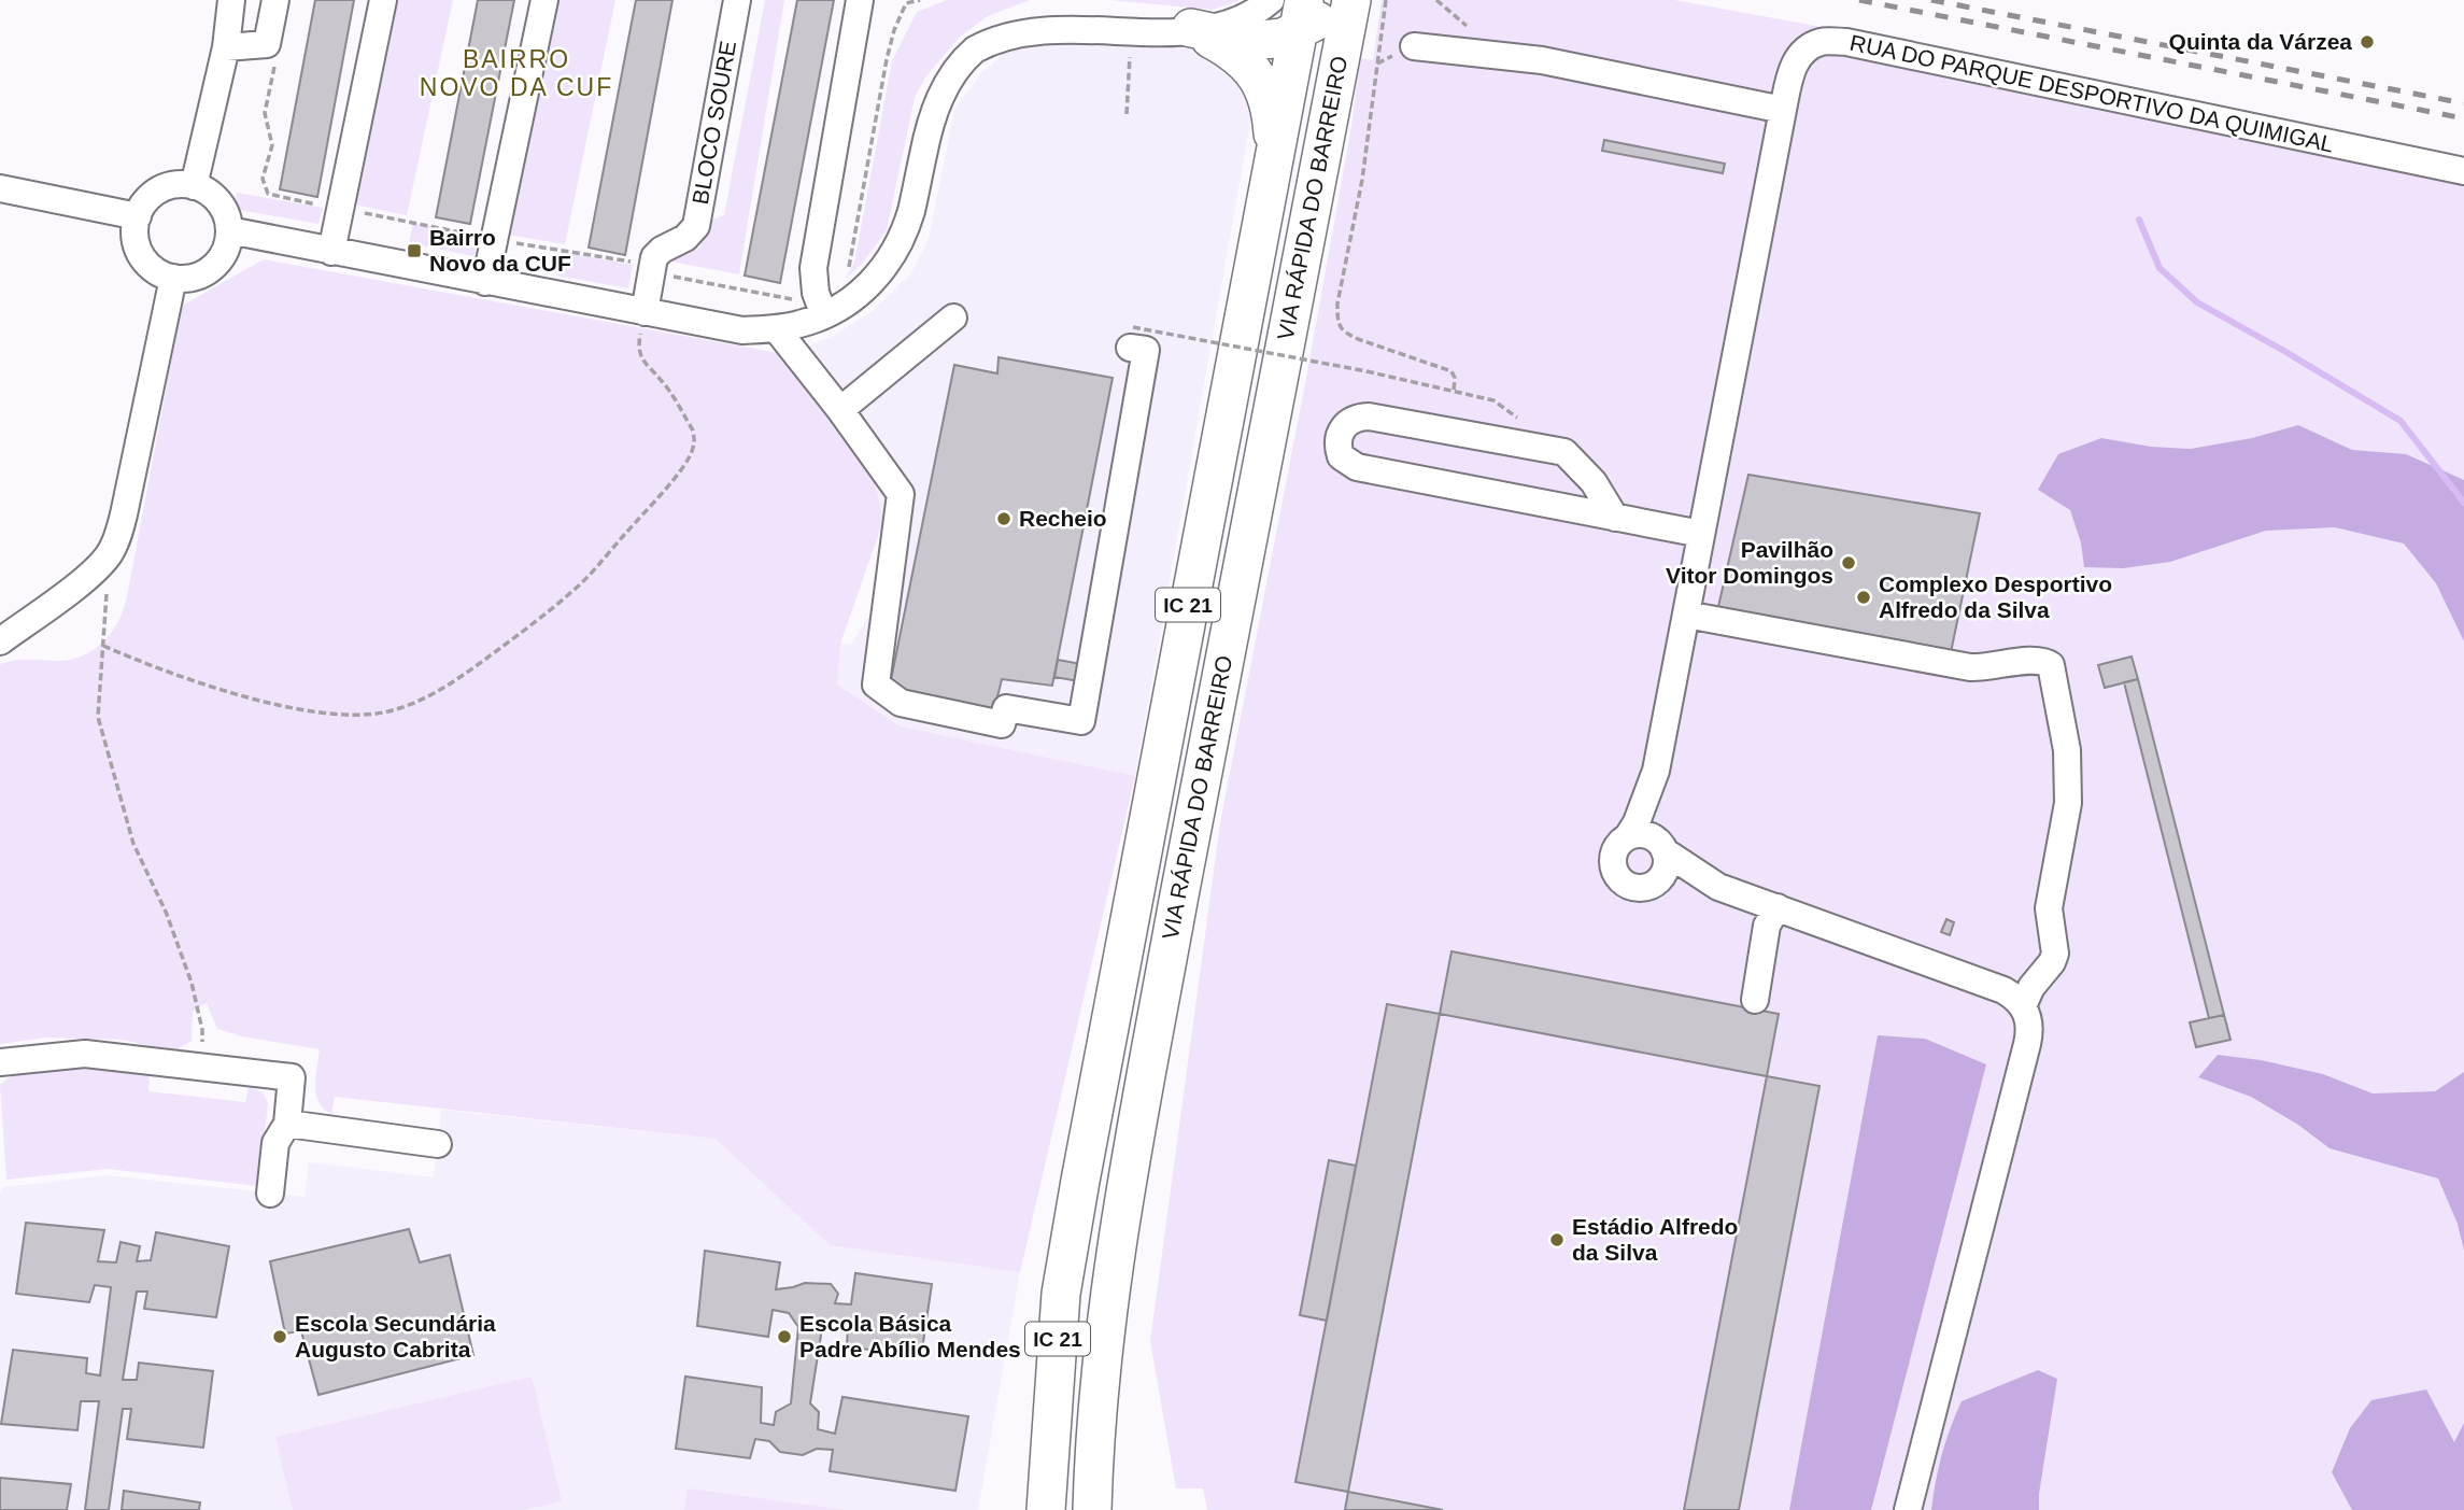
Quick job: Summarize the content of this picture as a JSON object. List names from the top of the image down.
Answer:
{
  "streets": {
    "highway": ["VIA RÁPIDA DO BARREIRO", "IC 21"],
    "street": ["RUA DO PARQUE DESPORTIVO DA QUIMIGAL", "BLOCO SOURE"]
  },
  "districts": ["BAIRRO NOVO DA CUF"],
  "places": {
    "other": [
      "Quinta da Várzea",
      "Recheio",
      "Pavilhão Vitor Domingos",
      "Complexo Desportivo Alfredo da Silva",
      "Estádio Alfredo da Silva",
      "Escola Secundária Augusto Cabrita",
      "Escola Básica Padre Abílio Mendes"
    ],
    "transit": ["Bairro Novo da CUF"]
  }
}
